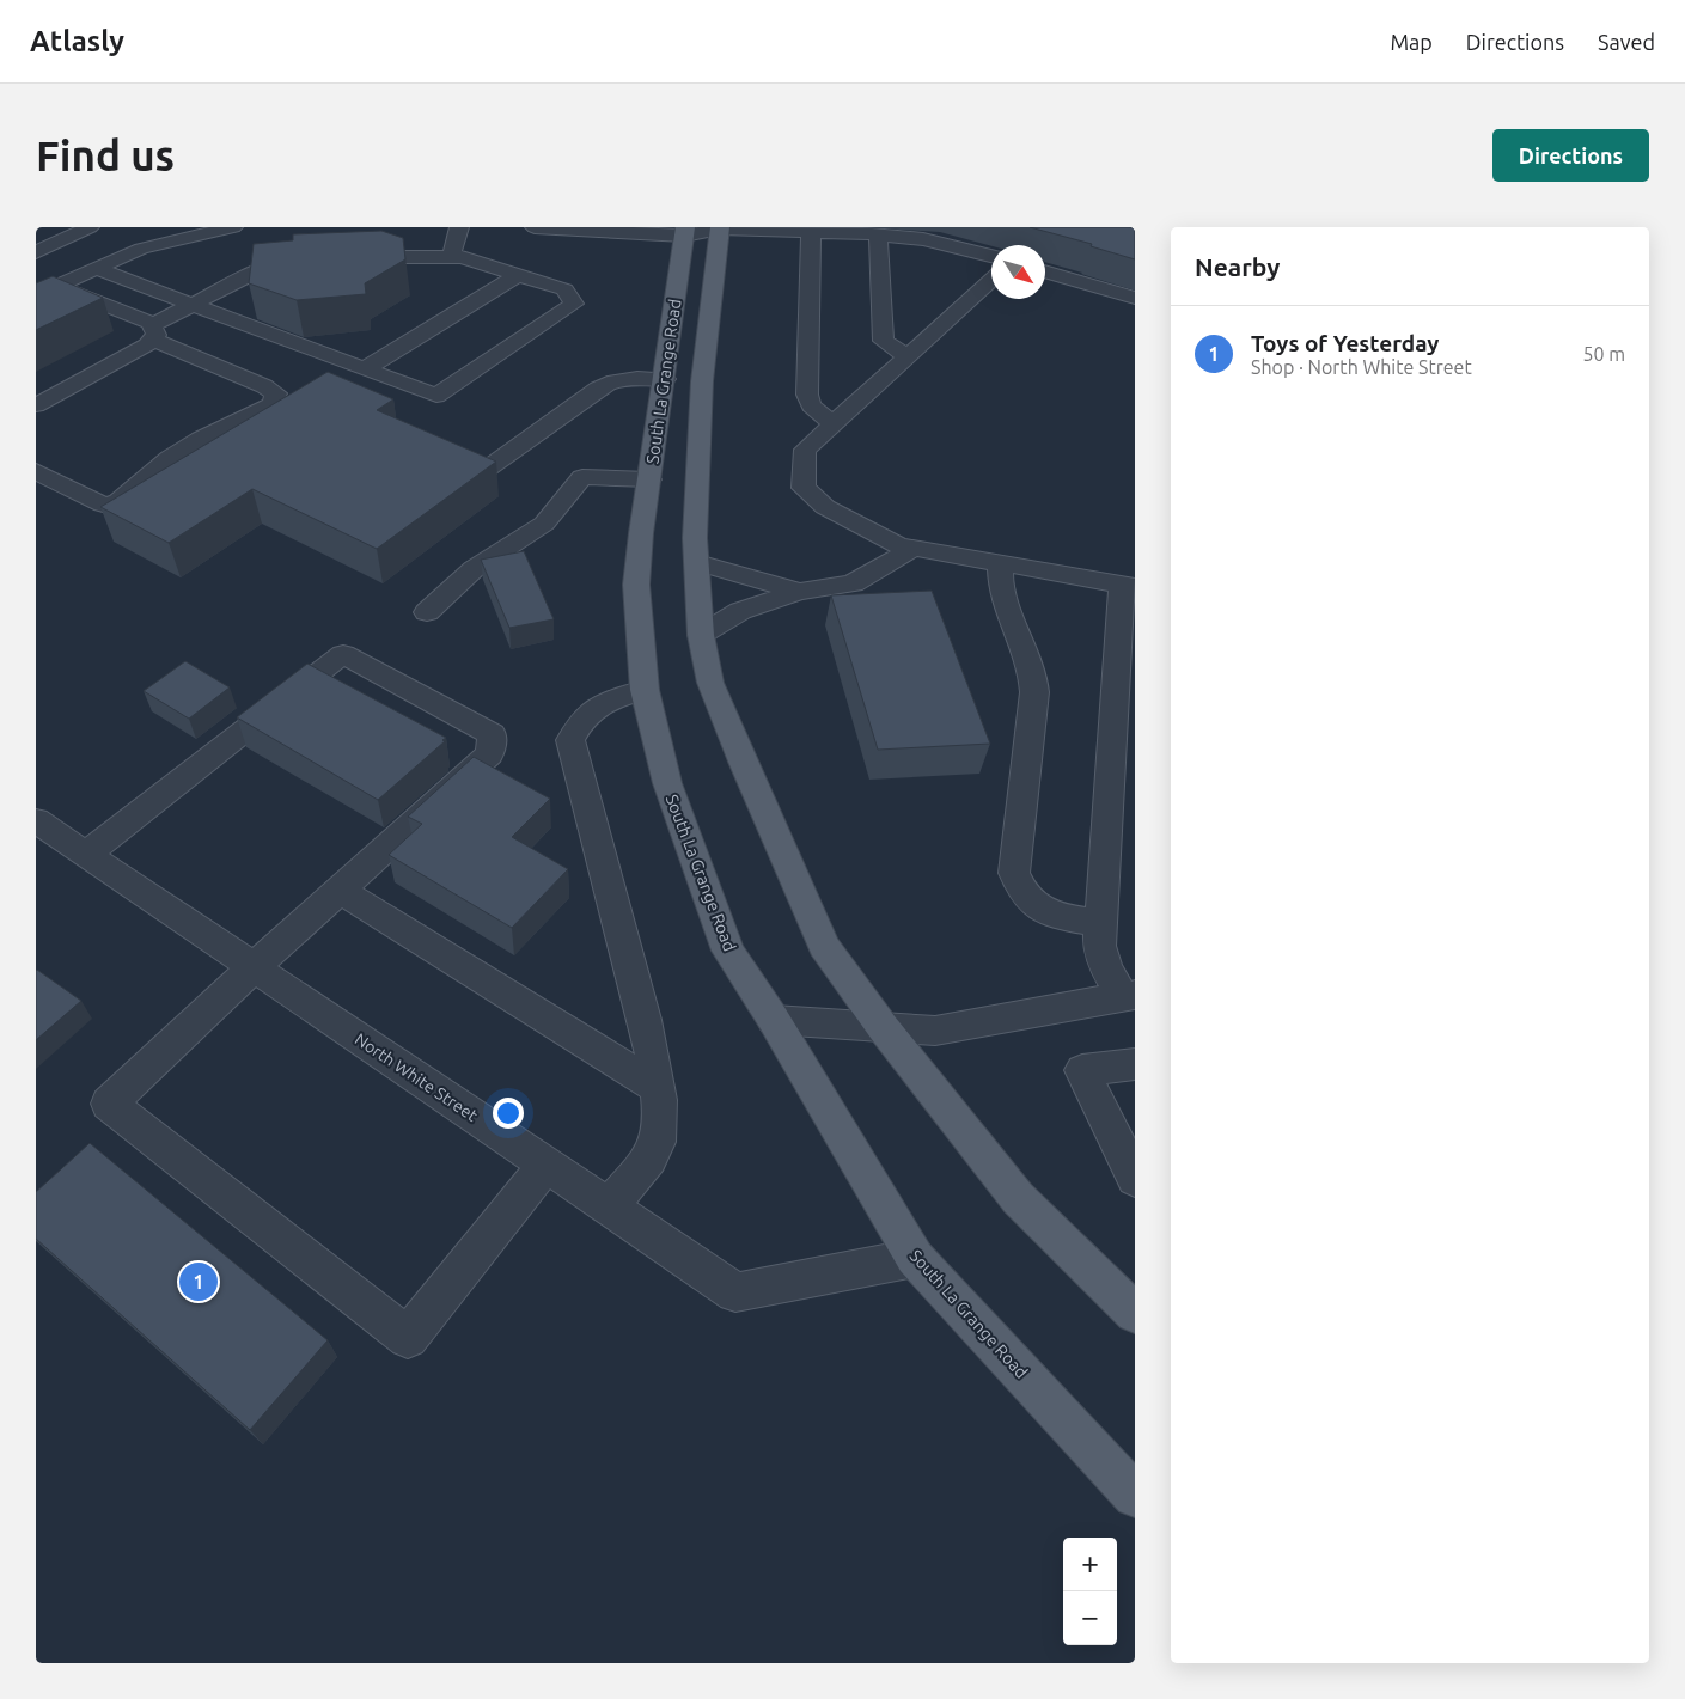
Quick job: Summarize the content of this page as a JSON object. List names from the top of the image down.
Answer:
{
  "streets": {
    "main road": ["South La Grange Road"],
    "street": ["North White Street"]
  },
  "crossings": [
    ["South La Grange Road", "North White Street"]
  ],
  "north": "bottom right",
  "page": {
    "header": "Atlasly",
    "nav": ["Map", "Directions", "Saved"],
    "buttons": "Directions",
    "title": "Find us",
    "heading": "Nearby",
    "list": [
      {
        "mark": "1",
        "name": "Toys of Yesterday",
        "note": "Shop · North White Street",
        "value": "50 m"
      }
    ],
    "pins": "1",
    "map_buttons": ["+", "−"]
  }
}
